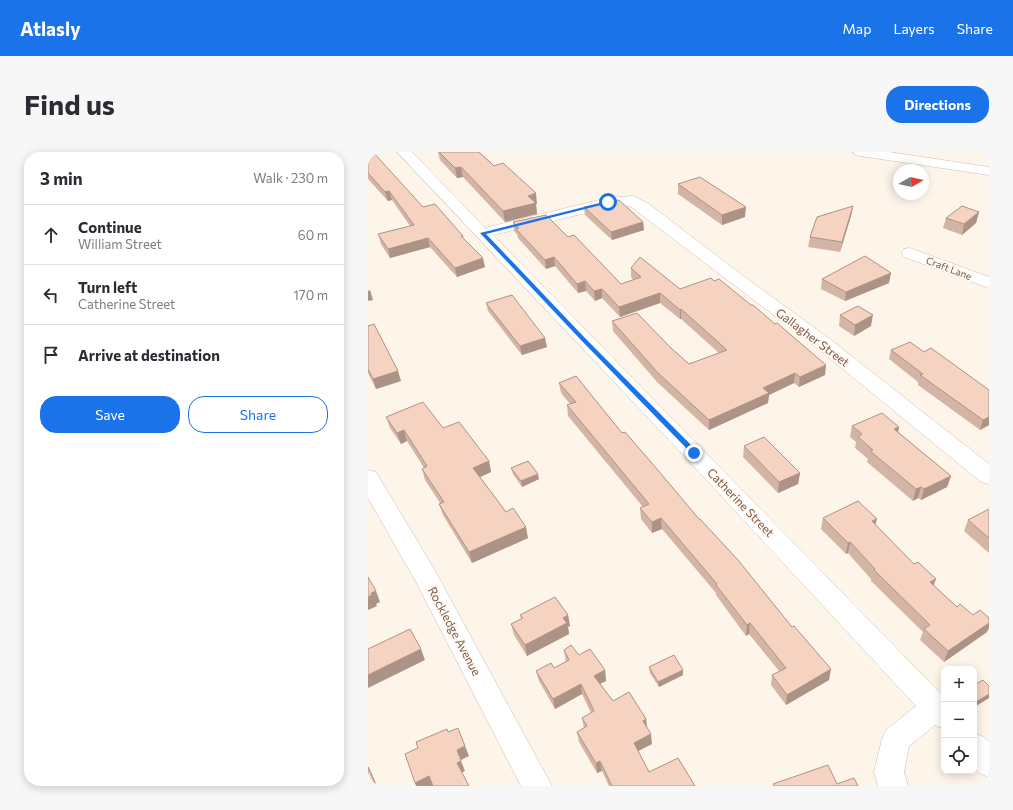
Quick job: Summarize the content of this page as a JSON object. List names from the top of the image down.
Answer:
{
  "streets": {
    "street": [
      "Craft Lane",
      "Gallagher Street",
      "Catherine Street",
      "Rockledge Avenue"
    ]
  },
  "crossings": [
    ["Gallagher Street", "Catherine Street"]
  ],
  "north": "right",
  "page": {
    "header": "Atlasly",
    "nav": ["Map", "Layers", "Share"],
    "buttons": [
      "Directions",
      ["Save", "Share"]
    ],
    "title": "Find us",
    "heading": ["3 min", "Walk · 230 m"],
    "list": [
      ["Continue", "William Street", "60 m"],
      ["Turn left", "Catherine Street", "170 m"],
      "Arrive at destination"
    ],
    "map_buttons": ["+", "−"]
  }
}
